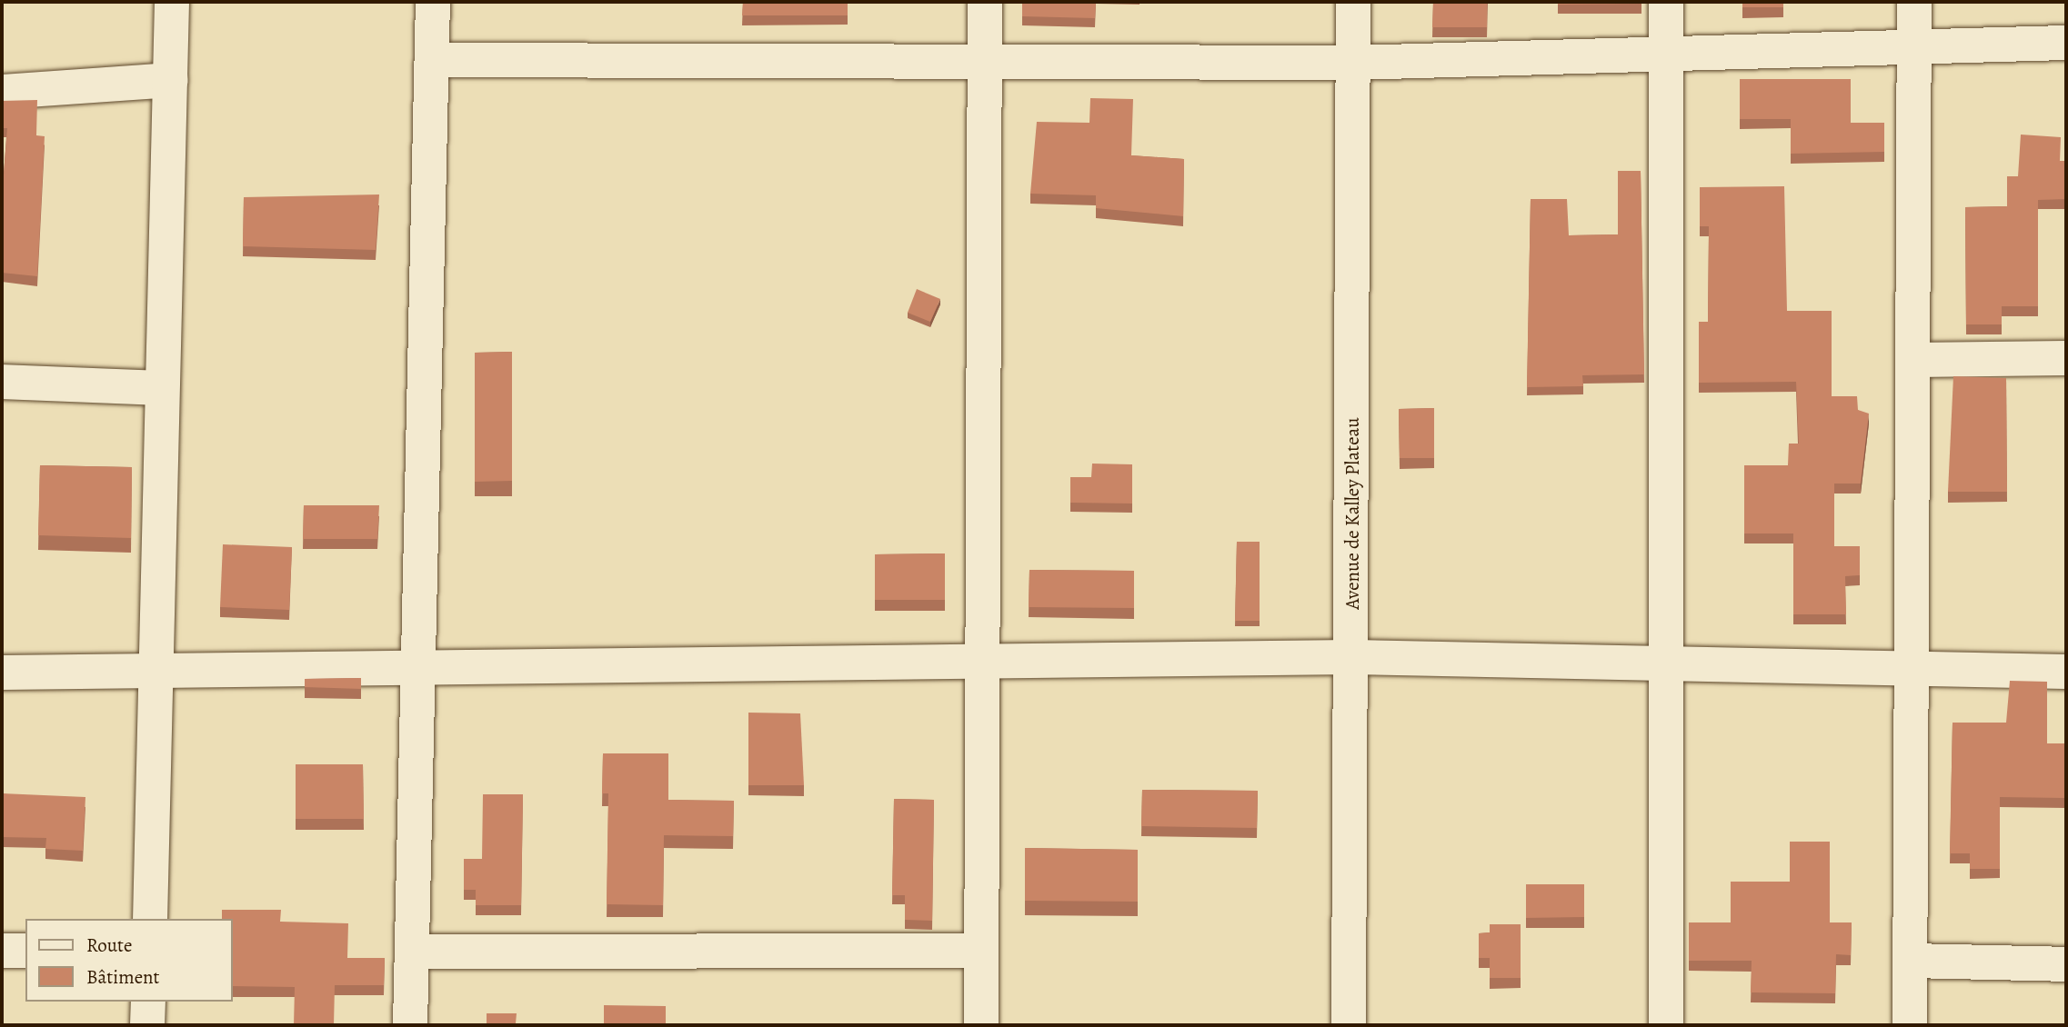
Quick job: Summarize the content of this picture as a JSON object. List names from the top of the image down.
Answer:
{
  "streets": {
    "street": ["Avenue de Kalley Plateau"]
  },
  "legend": ["Route", "Bâtiment"]
}
